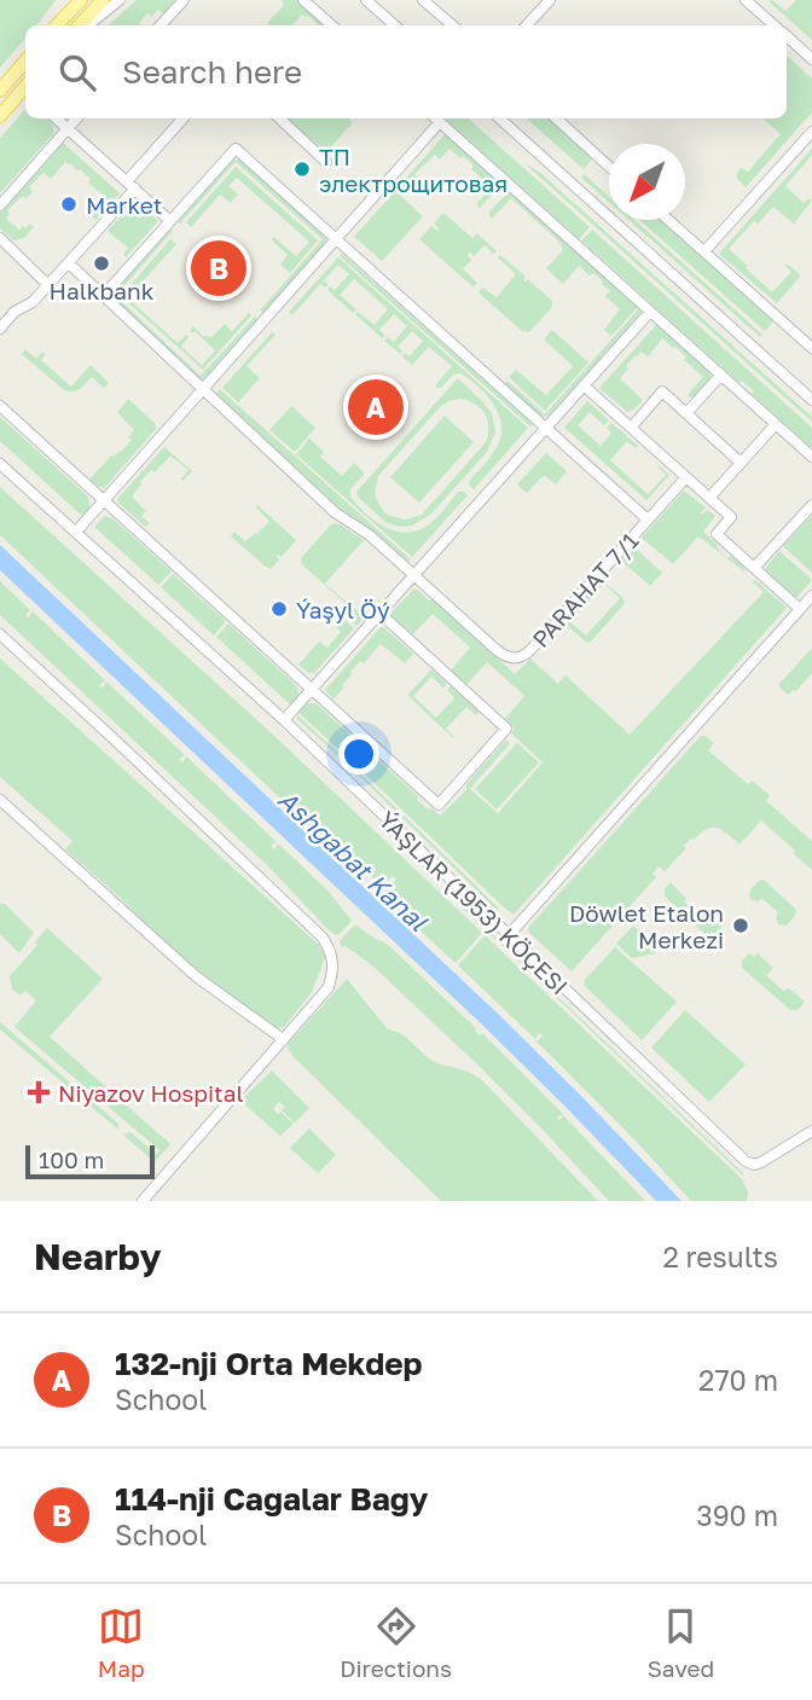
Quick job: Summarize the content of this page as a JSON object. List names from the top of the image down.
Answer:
{
  "streets": {
    "street": ["PARAHAT 7/1", "ÝAŞLAR (1953) KÖÇESI"]
  },
  "water": ["Ashgabat Kanal"],
  "places": {
    "other": [
      "ТП электрощитовая",
      "Market",
      "Halkbank",
      "Ýaşyl Öý",
      "Döwlet Etalon Merkezi"
    ],
    "health": ["Niyazov Hospital"]
  },
  "scale_bar": "100 m",
  "north": "bottom left",
  "page": {
    "search": "Search here",
    "pins": ["B", "A"],
    "scale": "100 m",
    "heading": ["Nearby", "2 results"],
    "list": [
      {
        "mark": "A",
        "name": "132-nji Orta Mekdep",
        "note": "School",
        "value": "270 m"
      },
      {
        "mark": "B",
        "name": "114-nji Cagalar Bagy",
        "note": "School",
        "value": "390 m"
      }
    ],
    "nav": ["Map", "Directions", "Saved"]
  }
}
